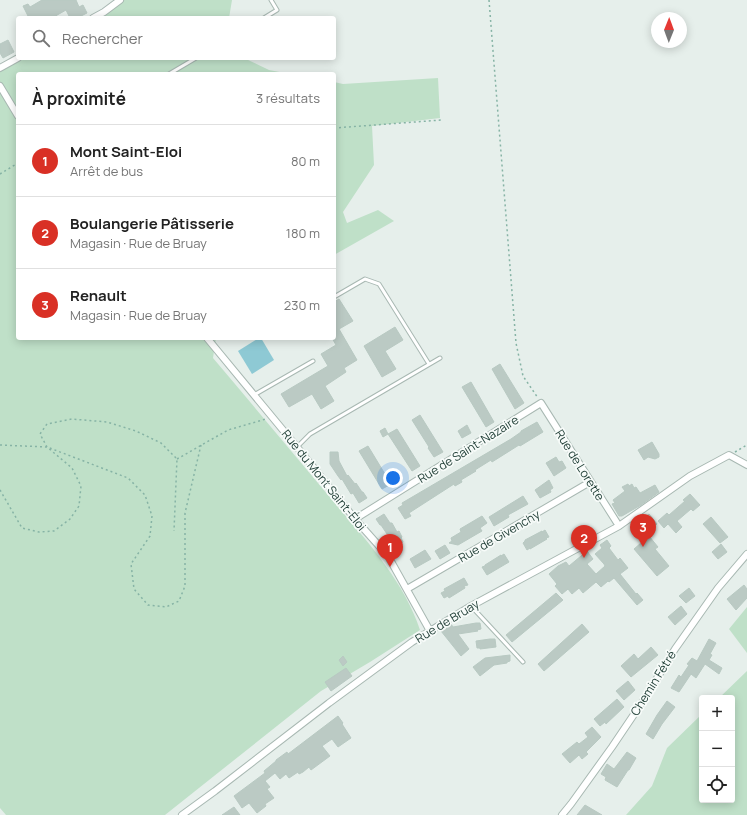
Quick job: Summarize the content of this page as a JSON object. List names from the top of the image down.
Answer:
{
  "streets": {
    "street": [
      "Rue de Saint-Nazaire",
      "Rue de Lorette",
      "Rue du Mont Saint-Éloi",
      "Rue de Givenchy",
      "Rue de Bruay",
      "Chemin Fétré"
    ]
  },
  "crossings": [
    ["Rue de Saint-Nazaire", "Rue de Lorette"],
    ["Rue de Saint-Nazaire", "Rue du Mont Saint-Éloi"],
    ["Rue de Lorette", "Rue de Givenchy"],
    ["Rue de Lorette", "Rue de Bruay"],
    ["Rue du Mont Saint-Éloi", "Rue de Givenchy"],
    ["Rue du Mont Saint-Éloi", "Rue de Bruay"]
  ],
  "north": "top",
  "page": {
    "search": "Rechercher",
    "heading": ["À proximité", "3 résultats"],
    "list": [
      {
        "mark": "1",
        "name": "Mont Saint-Eloi",
        "note": "Arrêt de bus",
        "value": "80 m"
      },
      {
        "mark": "2",
        "name": "Boulangerie Pâtisserie",
        "note": "Magasin · Rue de Bruay",
        "value": "180 m"
      },
      {
        "mark": "3",
        "name": "Renault",
        "note": "Magasin · Rue de Bruay",
        "value": "230 m"
      }
    ],
    "pins": ["3", "2", "1"],
    "map_buttons": ["+", "−"]
  }
}
